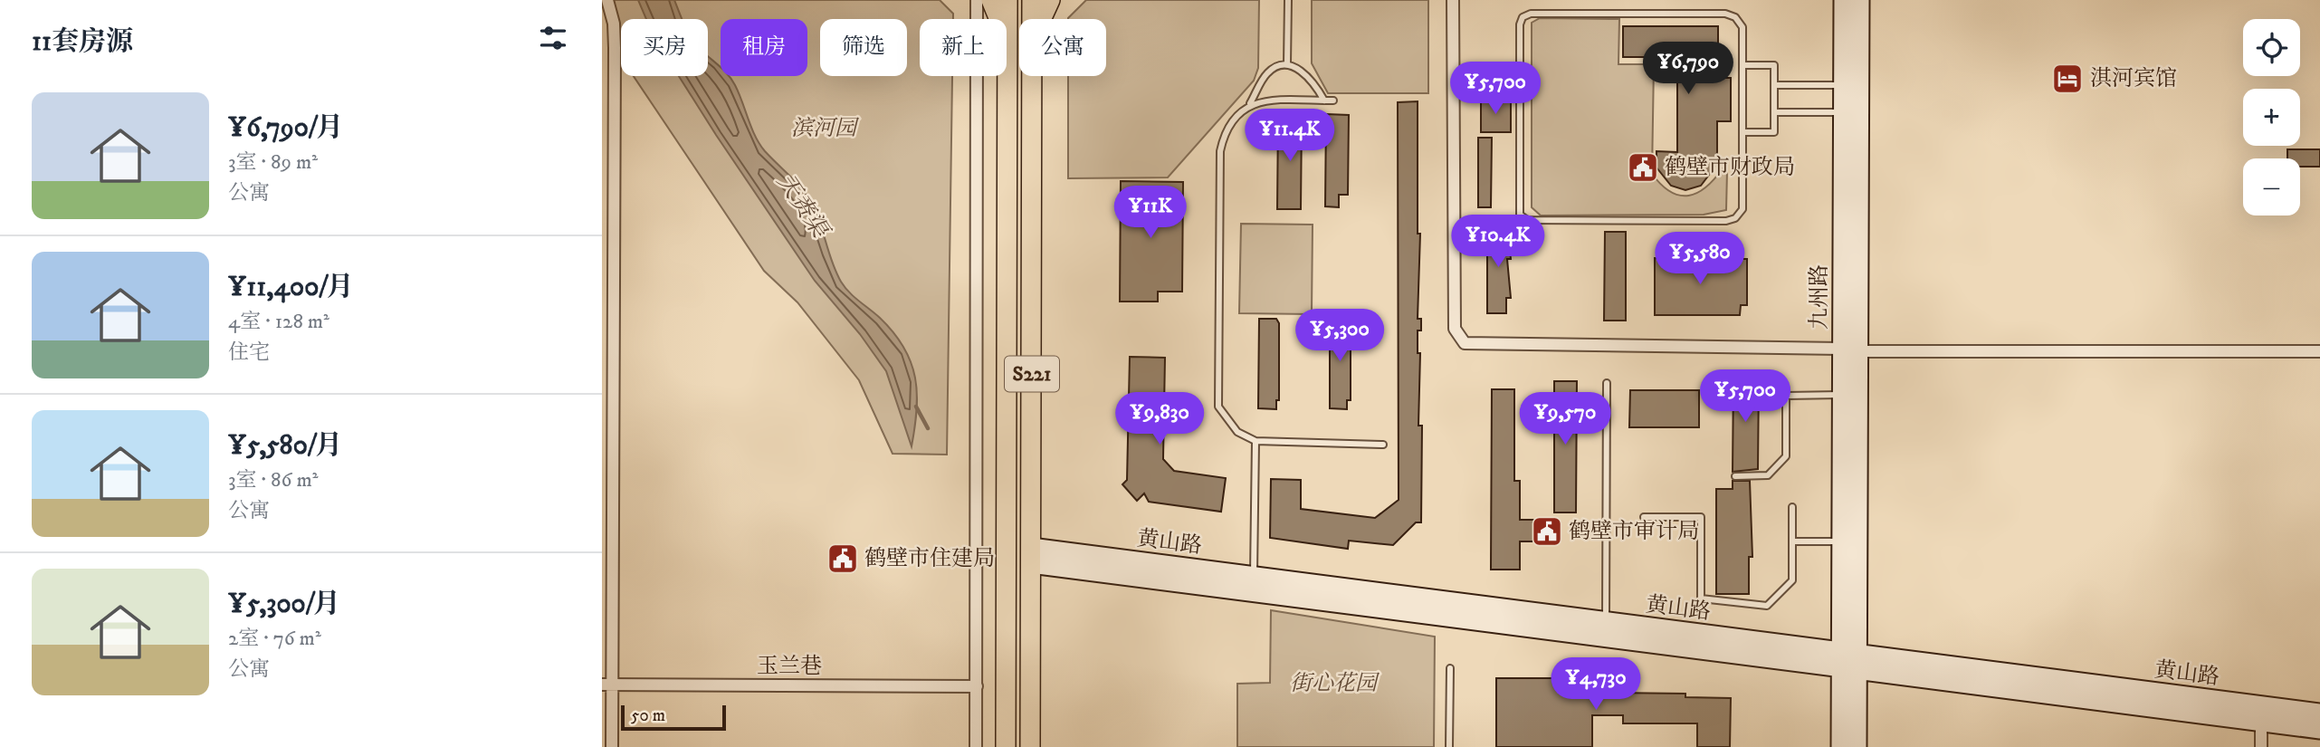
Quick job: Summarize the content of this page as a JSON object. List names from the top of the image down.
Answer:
{
  "streets": {
    "main road": ["S221"],
    "street": ["九州路", "黄山路", "玉兰巷"]
  },
  "crossings": [
    ["九州路", "黄山路"],
    ["S221", "黄山路"]
  ],
  "water": ["天赉渠"],
  "parks": ["滨河园", "街心花园"],
  "places": {
    "hotel": ["淇河宾馆"],
    "public building": ["鹤壁市财政局", "鹤壁市审计局", "鹤壁市住建局"]
  },
  "scale_bar": "50 m",
  "page": {
    "heading": "11套房源",
    "map_buttons": ["+", "−"],
    "chip": [
      "买房",
      "租房",
      "筛选",
      "新上",
      "公寓"
    ],
    "price": [
      "¥6,790",
      "¥5,700",
      "¥11.4K",
      "¥11K",
      "¥10.4K",
      "¥5,580",
      "¥5,300",
      "¥5,700",
      "¥9,830",
      "¥9,570",
      "¥4,730"
    ],
    "list": [
      {
        "name": "¥6,790/月",
        "note": "3室 · 89 m² · 公寓"
      },
      {
        "name": "¥11,400/月",
        "note": "4室 · 128 m² · 住宅"
      },
      {
        "name": "¥5,580/月",
        "note": "3室 · 86 m² · 公寓"
      },
      {
        "name": "¥5,300/月",
        "note": "2室 · 76 m² · 公寓"
      }
    ],
    "scale": "50 m"
  }
}
